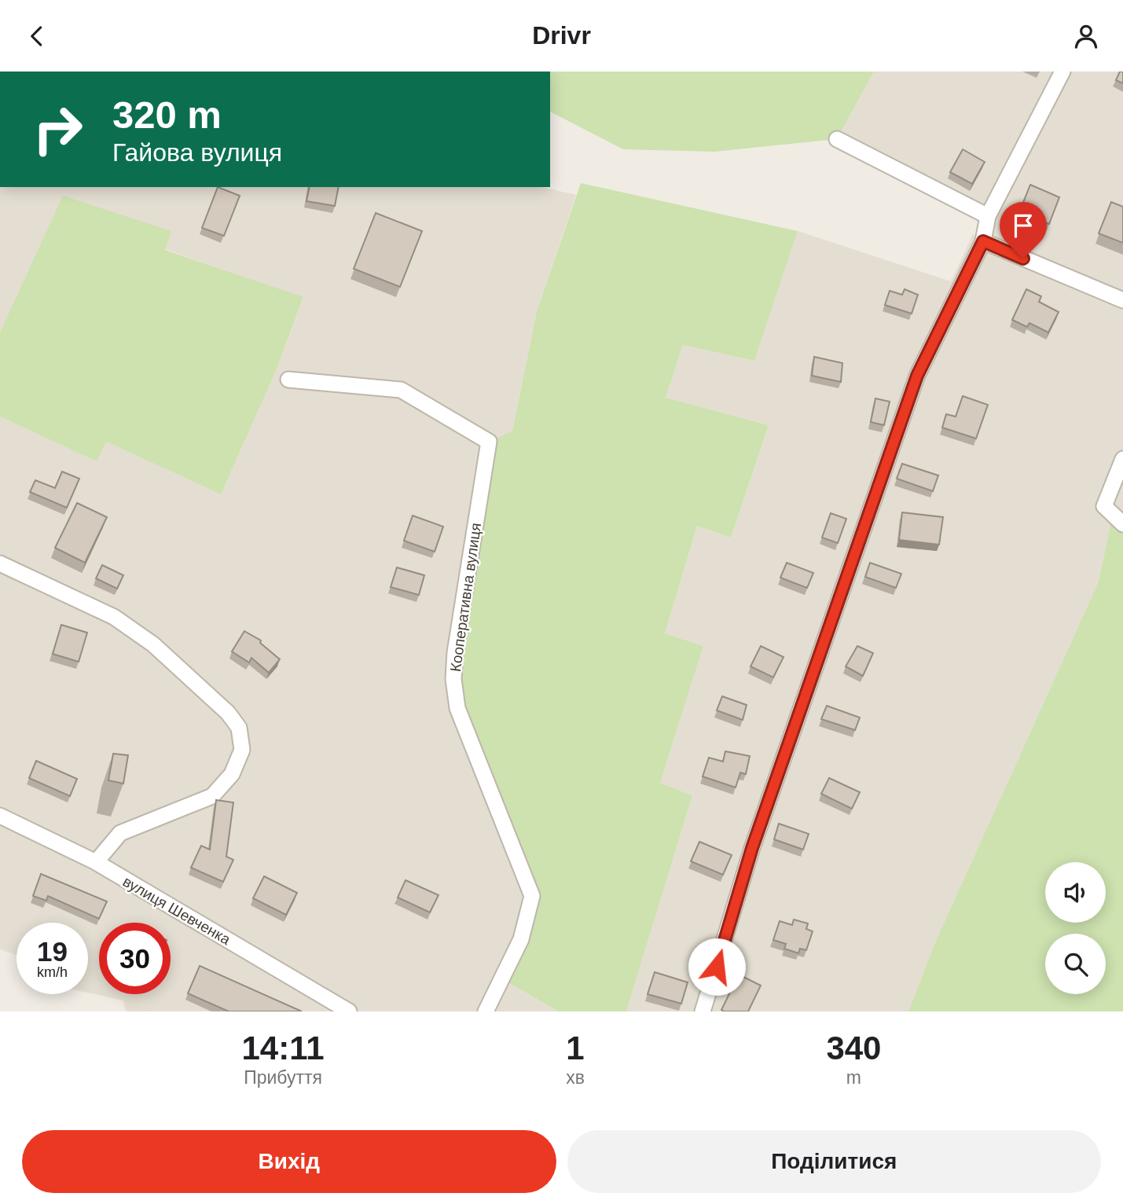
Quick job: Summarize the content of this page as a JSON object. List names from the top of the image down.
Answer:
{
  "streets": {
    "street": ["Кооперативна вулиця", "вулиця Шевченка"]
  },
  "page": {
    "header": "Drivr",
    "turn": ["320 m", "Гайова вулиця"],
    "speed": "19 km/h",
    "limit": "30",
    "eta": [
      "14:11",
      "Прибуття",
      "1",
      "хв",
      "340",
      "m"
    ],
    "buttons": ["Вихід", "Поділитися"]
  }
}
